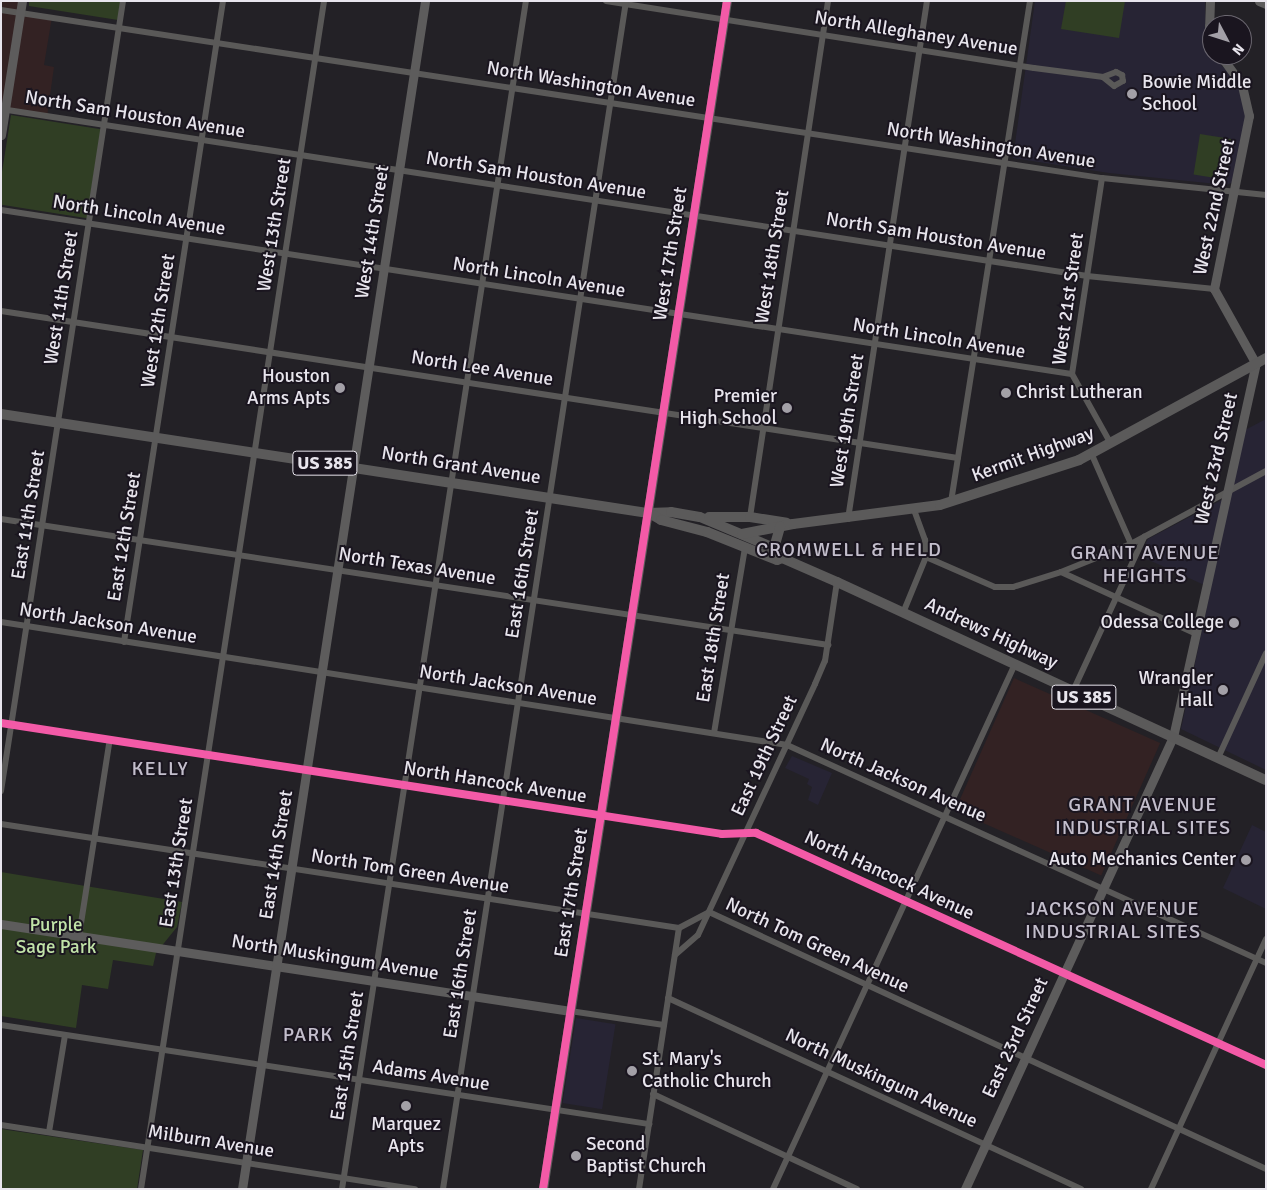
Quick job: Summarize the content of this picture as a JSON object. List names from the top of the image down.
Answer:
{
  "streets": {
    "main road": [
      "Kermit Highway",
      "US 385",
      "North Grant Avenue",
      "Andrews Highway"
    ],
    "street": [
      "North Alleghaney Avenue",
      "North Washington Avenue",
      "North Sam Houston Avenue",
      "West 22nd Street",
      "North Lincoln Avenue",
      "West 13th Street",
      "West 14th Street",
      "West 17th Street",
      "West 18th Street",
      "West 11th Street",
      "West 21st Street",
      "West 12th Street",
      "North Lee Avenue",
      "West 19th Street",
      "West 23rd Street",
      "East 11th Street",
      "East 12th Street",
      "North Texas Avenue",
      "East 16th Street",
      "North Jackson Avenue",
      "East 18th Street",
      "East 19th Street",
      "North Hancock Avenue",
      "East 14th Street",
      "East 13th Street",
      "North Tom Green Avenue",
      "East 17th Street",
      "North Muskingum Avenue",
      "East 23rd Street",
      "East 15th Street",
      "Adams Avenue",
      "Milburn Avenue"
    ]
  },
  "crossings": [
    ["North Alleghaney Avenue", "West 17th Street"],
    ["North Alleghaney Avenue", "West 18th Street"],
    ["North Alleghaney Avenue", "West 19th Street"],
    ["North Alleghaney Avenue", "East 16th Street"],
    ["North Washington Avenue", "West 22nd Street"],
    ["North Washington Avenue", "West 13th Street"],
    ["North Washington Avenue", "West 14th Street"],
    ["North Washington Avenue", "West 17th Street"],
    ["North Washington Avenue", "West 18th Street"],
    ["North Washington Avenue", "West 11th Street"],
    ["North Washington Avenue", "West 21st Street"],
    ["North Washington Avenue", "West 12th Street"],
    ["North Washington Avenue", "West 19th Street"],
    ["North Washington Avenue", "East 16th Street"],
    ["North Washington Avenue", "East 15th Street"],
    ["North Sam Houston Avenue", "West 22nd Street"],
    ["North Sam Houston Avenue", "West 13th Street"],
    ["North Sam Houston Avenue", "West 14th Street"],
    ["North Sam Houston Avenue", "West 17th Street"],
    ["North Sam Houston Avenue", "West 18th Street"],
    ["North Sam Houston Avenue", "West 11th Street"],
    ["North Sam Houston Avenue", "West 21st Street"],
    ["North Sam Houston Avenue", "West 12th Street"],
    ["North Sam Houston Avenue", "West 19th Street"],
    ["North Sam Houston Avenue", "East 16th Street"],
    ["North Sam Houston Avenue", "East 15th Street"],
    ["West 22nd Street", "Kermit Highway"],
    ["West 22nd Street", "West 23rd Street"],
    ["North Lincoln Avenue", "West 13th Street"],
    ["North Lincoln Avenue", "West 14th Street"],
    ["North Lincoln Avenue", "West 17th Street"],
    ["North Lincoln Avenue", "West 18th Street"],
    ["North Lincoln Avenue", "West 11th Street"],
    ["North Lincoln Avenue", "West 21st Street"],
    ["North Lincoln Avenue", "West 12th Street"],
    ["North Lincoln Avenue", "West 19th Street"],
    ["North Lincoln Avenue", "East 16th Street"],
    ["North Lincoln Avenue", "East 15th Street"],
    ["West 13th Street", "North Lee Avenue"],
    ["West 13th Street", "North Grant Avenue"],
    ["West 13th Street", "East 13th Street"],
    ["West 14th Street", "North Lee Avenue"],
    ["West 14th Street", "North Grant Avenue"],
    ["West 14th Street", "East 14th Street"],
    ["West 17th Street", "North Lee Avenue"],
    ["West 17th Street", "North Grant Avenue"],
    ["West 17th Street", "East 17th Street"],
    ["West 18th Street", "North Lee Avenue"],
    ["West 18th Street", "Kermit Highway"],
    ["West 11th Street", "North Lee Avenue"],
    ["West 11th Street", "North Grant Avenue"],
    ["West 11th Street", "East 11th Street"],
    ["West 21st Street", "Kermit Highway"],
    ["West 12th Street", "North Lee Avenue"],
    ["West 12th Street", "North Grant Avenue"],
    ["West 12th Street", "East 12th Street"],
    ["North Lee Avenue", "West 19th Street"],
    ["North Lee Avenue", "East 16th Street"],
    ["North Lee Avenue", "East 15th Street"],
    ["West 19th Street", "Kermit Highway"],
    ["Kermit Highway", "West 23rd Street"],
    ["Kermit Highway", "North Grant Avenue"],
    ["Kermit Highway", "Andrews Highway"],
    ["West 23rd Street", "Andrews Highway"],
    ["West 23rd Street", "East 23rd Street"],
    ["North Grant Avenue", "East 11th Street"],
    ["North Grant Avenue", "East 12th Street"],
    ["North Grant Avenue", "East 16th Street"],
    ["North Grant Avenue", "Andrews Highway"],
    ["North Grant Avenue", "East 14th Street"],
    ["North Grant Avenue", "East 13th Street"],
    ["North Grant Avenue", "East 17th Street"],
    ["North Grant Avenue", "East 15th Street"],
    ["East 11th Street", "North Texas Avenue"],
    ["East 11th Street", "North Jackson Avenue"],
    ["East 11th Street", "North Hancock Avenue"],
    ["East 12th Street", "North Texas Avenue"],
    ["East 12th Street", "North Jackson Avenue"],
    ["North Texas Avenue", "East 16th Street"],
    ["North Texas Avenue", "East 18th Street"],
    ["North Texas Avenue", "East 19th Street"],
    ["North Texas Avenue", "East 14th Street"],
    ["North Texas Avenue", "East 13th Street"],
    ["North Texas Avenue", "East 17th Street"],
    ["North Texas Avenue", "East 15th Street"],
    ["East 16th Street", "North Jackson Avenue"],
    ["East 16th Street", "North Hancock Avenue"],
    ["East 16th Street", "North Tom Green Avenue"],
    ["East 16th Street", "North Muskingum Avenue"],
    ["East 16th Street", "Adams Avenue"],
    ["North Jackson Avenue", "East 18th Street"],
    ["North Jackson Avenue", "East 19th Street"],
    ["North Jackson Avenue", "East 14th Street"],
    ["North Jackson Avenue", "East 13th Street"],
    ["North Jackson Avenue", "East 17th Street"],
    ["North Jackson Avenue", "East 23rd Street"],
    ["North Jackson Avenue", "East 15th Street"],
    ["Andrews Highway", "East 18th Street"],
    ["Andrews Highway", "East 19th Street"],
    ["Andrews Highway", "East 23rd Street"],
    ["East 19th Street", "North Hancock Avenue"],
    ["East 19th Street", "North Tom Green Avenue"],
    ["North Hancock Avenue", "East 14th Street"],
    ["North Hancock Avenue", "East 13th Street"],
    ["North Hancock Avenue", "East 17th Street"],
    ["North Hancock Avenue", "East 23rd Street"],
    ["North Hancock Avenue", "East 15th Street"],
    ["East 14th Street", "North Tom Green Avenue"],
    ["East 14th Street", "North Muskingum Avenue"],
    ["East 14th Street", "Adams Avenue"],
    ["East 14th Street", "Milburn Avenue"],
    ["East 13th Street", "North Tom Green Avenue"],
    ["East 13th Street", "North Muskingum Avenue"],
    ["East 13th Street", "Adams Avenue"],
    ["East 13th Street", "Milburn Avenue"],
    ["North Tom Green Avenue", "East 17th Street"],
    ["North Tom Green Avenue", "East 23rd Street"],
    ["North Tom Green Avenue", "East 15th Street"],
    ["East 17th Street", "North Muskingum Avenue"],
    ["East 17th Street", "Adams Avenue"],
    ["North Muskingum Avenue", "East 23rd Street"],
    ["North Muskingum Avenue", "East 15th Street"],
    ["East 15th Street", "Adams Avenue"],
    ["East 15th Street", "Milburn Avenue"]
  ],
  "districts": [
    "CROMWELL & HELD",
    "GRANT AVENUE HEIGHTS",
    "KELLY",
    "GRANT AVENUE INDUSTRIAL SITES",
    "JACKSON AVENUE INDUSTRIAL SITES",
    "PARK"
  ],
  "parks": ["Purple Sage Park"],
  "places": [
    "Bowie Middle School",
    "Houston Arms Apts",
    "Christ Lutheran",
    "Premier High School",
    "Odessa College",
    "Wrangler Hall",
    "Auto Mechanics Center",
    "St. Mary's Catholic Church",
    "Marquez Apts",
    "Second Baptist Church"
  ],
  "north": "bottom right"
}
